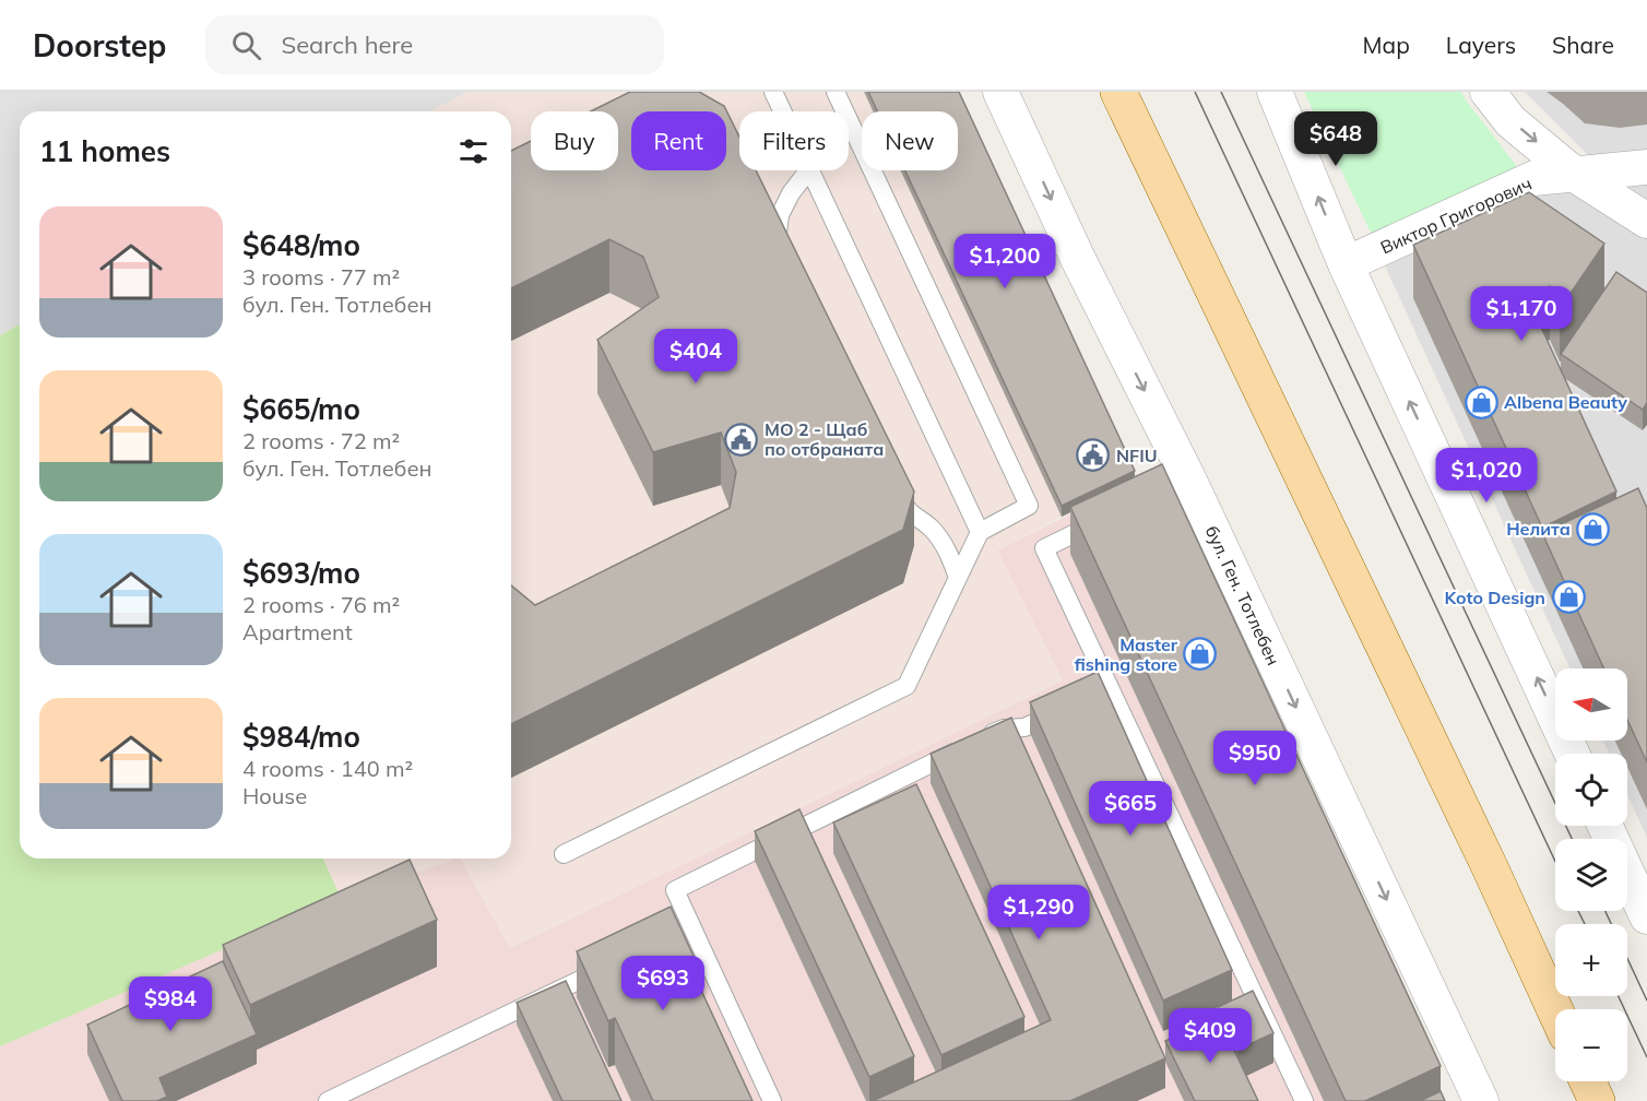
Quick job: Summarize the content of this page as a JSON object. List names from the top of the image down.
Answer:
{
  "streets": {
    "street": ["Виктор Григорович", "бул. Ген. Тотлебен"]
  },
  "places": {
    "shop": [
      "Albena Beauty",
      "Нелита",
      "Koto Design",
      "Master fishing store"
    ],
    "public building": ["МО 2 - Щаб по отбраната", "NFIU"]
  },
  "north": "left",
  "page": {
    "header": "Doorstep",
    "search": "Search here",
    "nav": ["Map", "Layers", "Share"],
    "price": [
      "$648",
      "$1,200",
      "$1,170",
      "$404",
      "$1,020",
      "$950",
      "$665",
      "$1,290",
      "$693",
      "$984",
      "$409"
    ],
    "chip": [
      "Buy",
      "Rent",
      "Filters",
      "New"
    ],
    "heading": "11 homes",
    "list": [
      {
        "name": "$648/mo",
        "note": "3 rooms · 77 m² · бул. Ген. Тотлебен"
      },
      {
        "name": "$665/mo",
        "note": "2 rooms · 72 m² · бул. Ген. Тотлебен"
      },
      {
        "name": "$693/mo",
        "note": "2 rooms · 76 m² · Apartment"
      },
      {
        "name": "$984/mo",
        "note": "4 rooms · 140 m² · House"
      }
    ],
    "map_buttons": ["+", "−"]
  }
}
